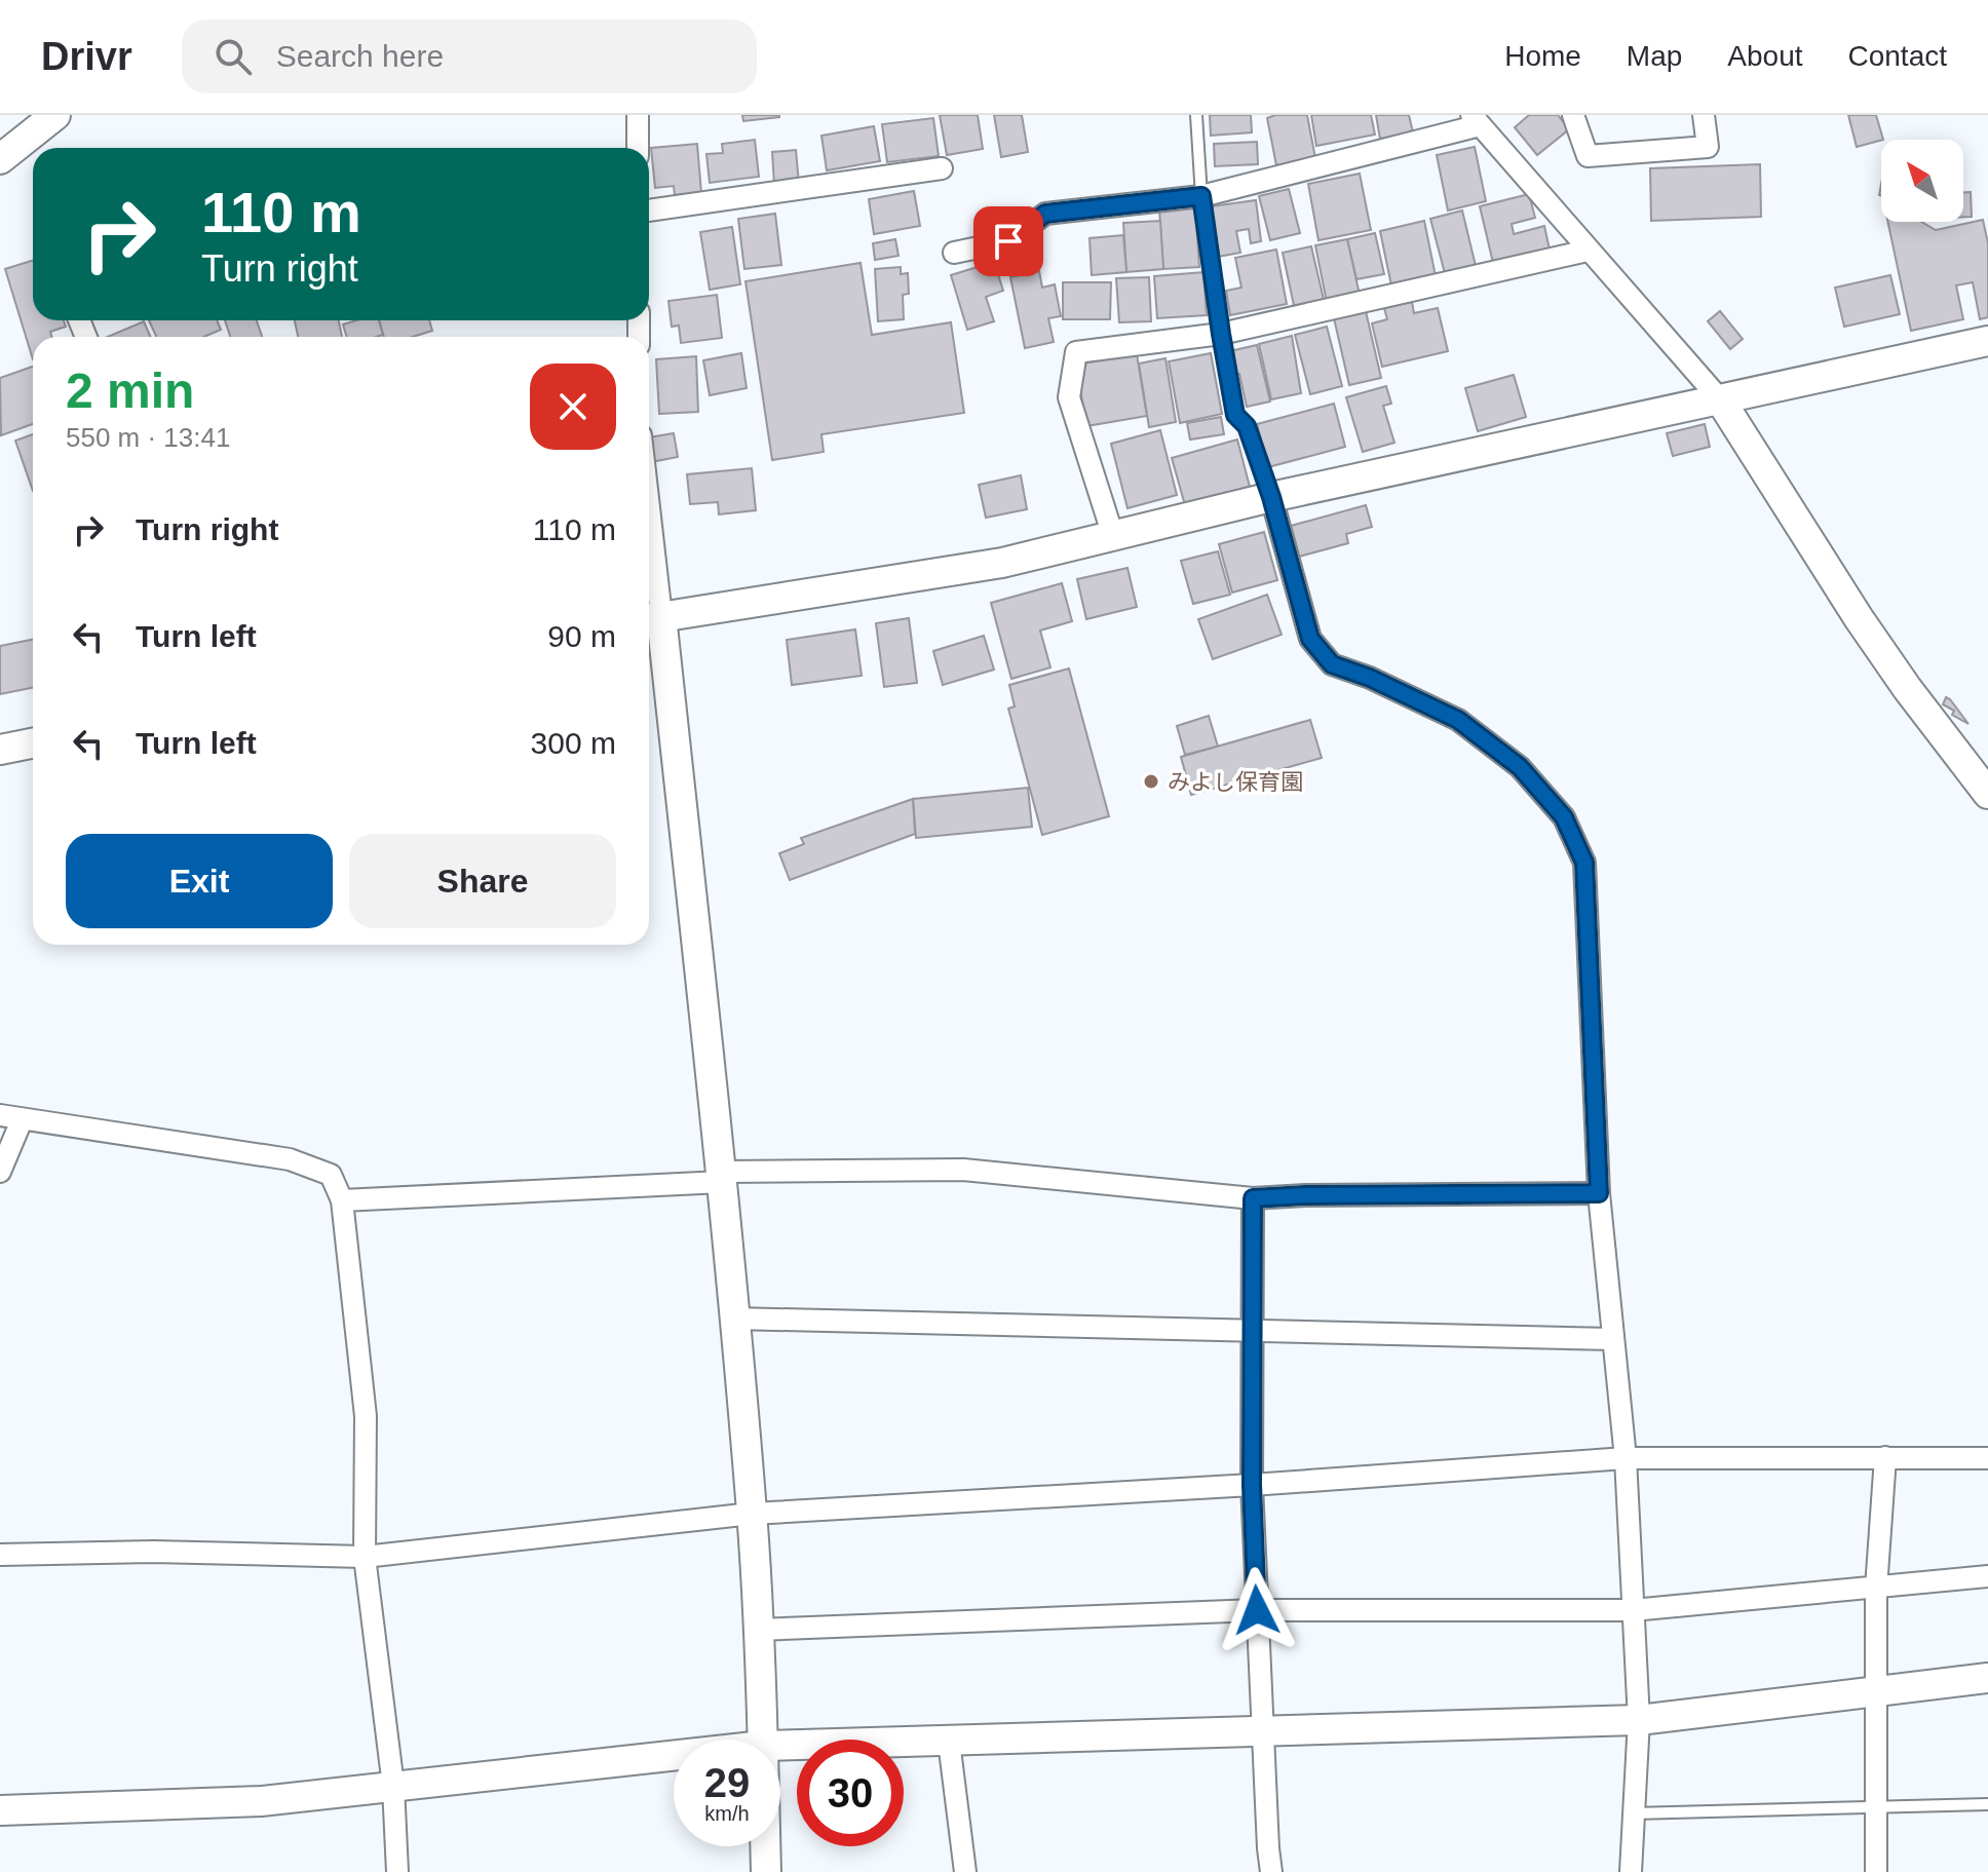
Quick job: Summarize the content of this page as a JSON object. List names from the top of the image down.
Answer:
{
  "places": ["みよし保育園"],
  "north": "top left",
  "page": {
    "header": "Drivr",
    "search": "Search here",
    "nav": [
      "Home",
      "Map",
      "About",
      "Contact"
    ],
    "turn": ["110 m", "Turn right"],
    "heading": ["2 min", "550 m · 13:41"],
    "list": [
      {
        "name": "Turn right",
        "value": "110 m"
      },
      {
        "name": "Turn left",
        "value": "90 m"
      },
      {
        "name": "Turn left",
        "value": "300 m"
      }
    ],
    "buttons": ["Exit", "Share"],
    "speed": "29 km/h",
    "limit": "30"
  }
}
